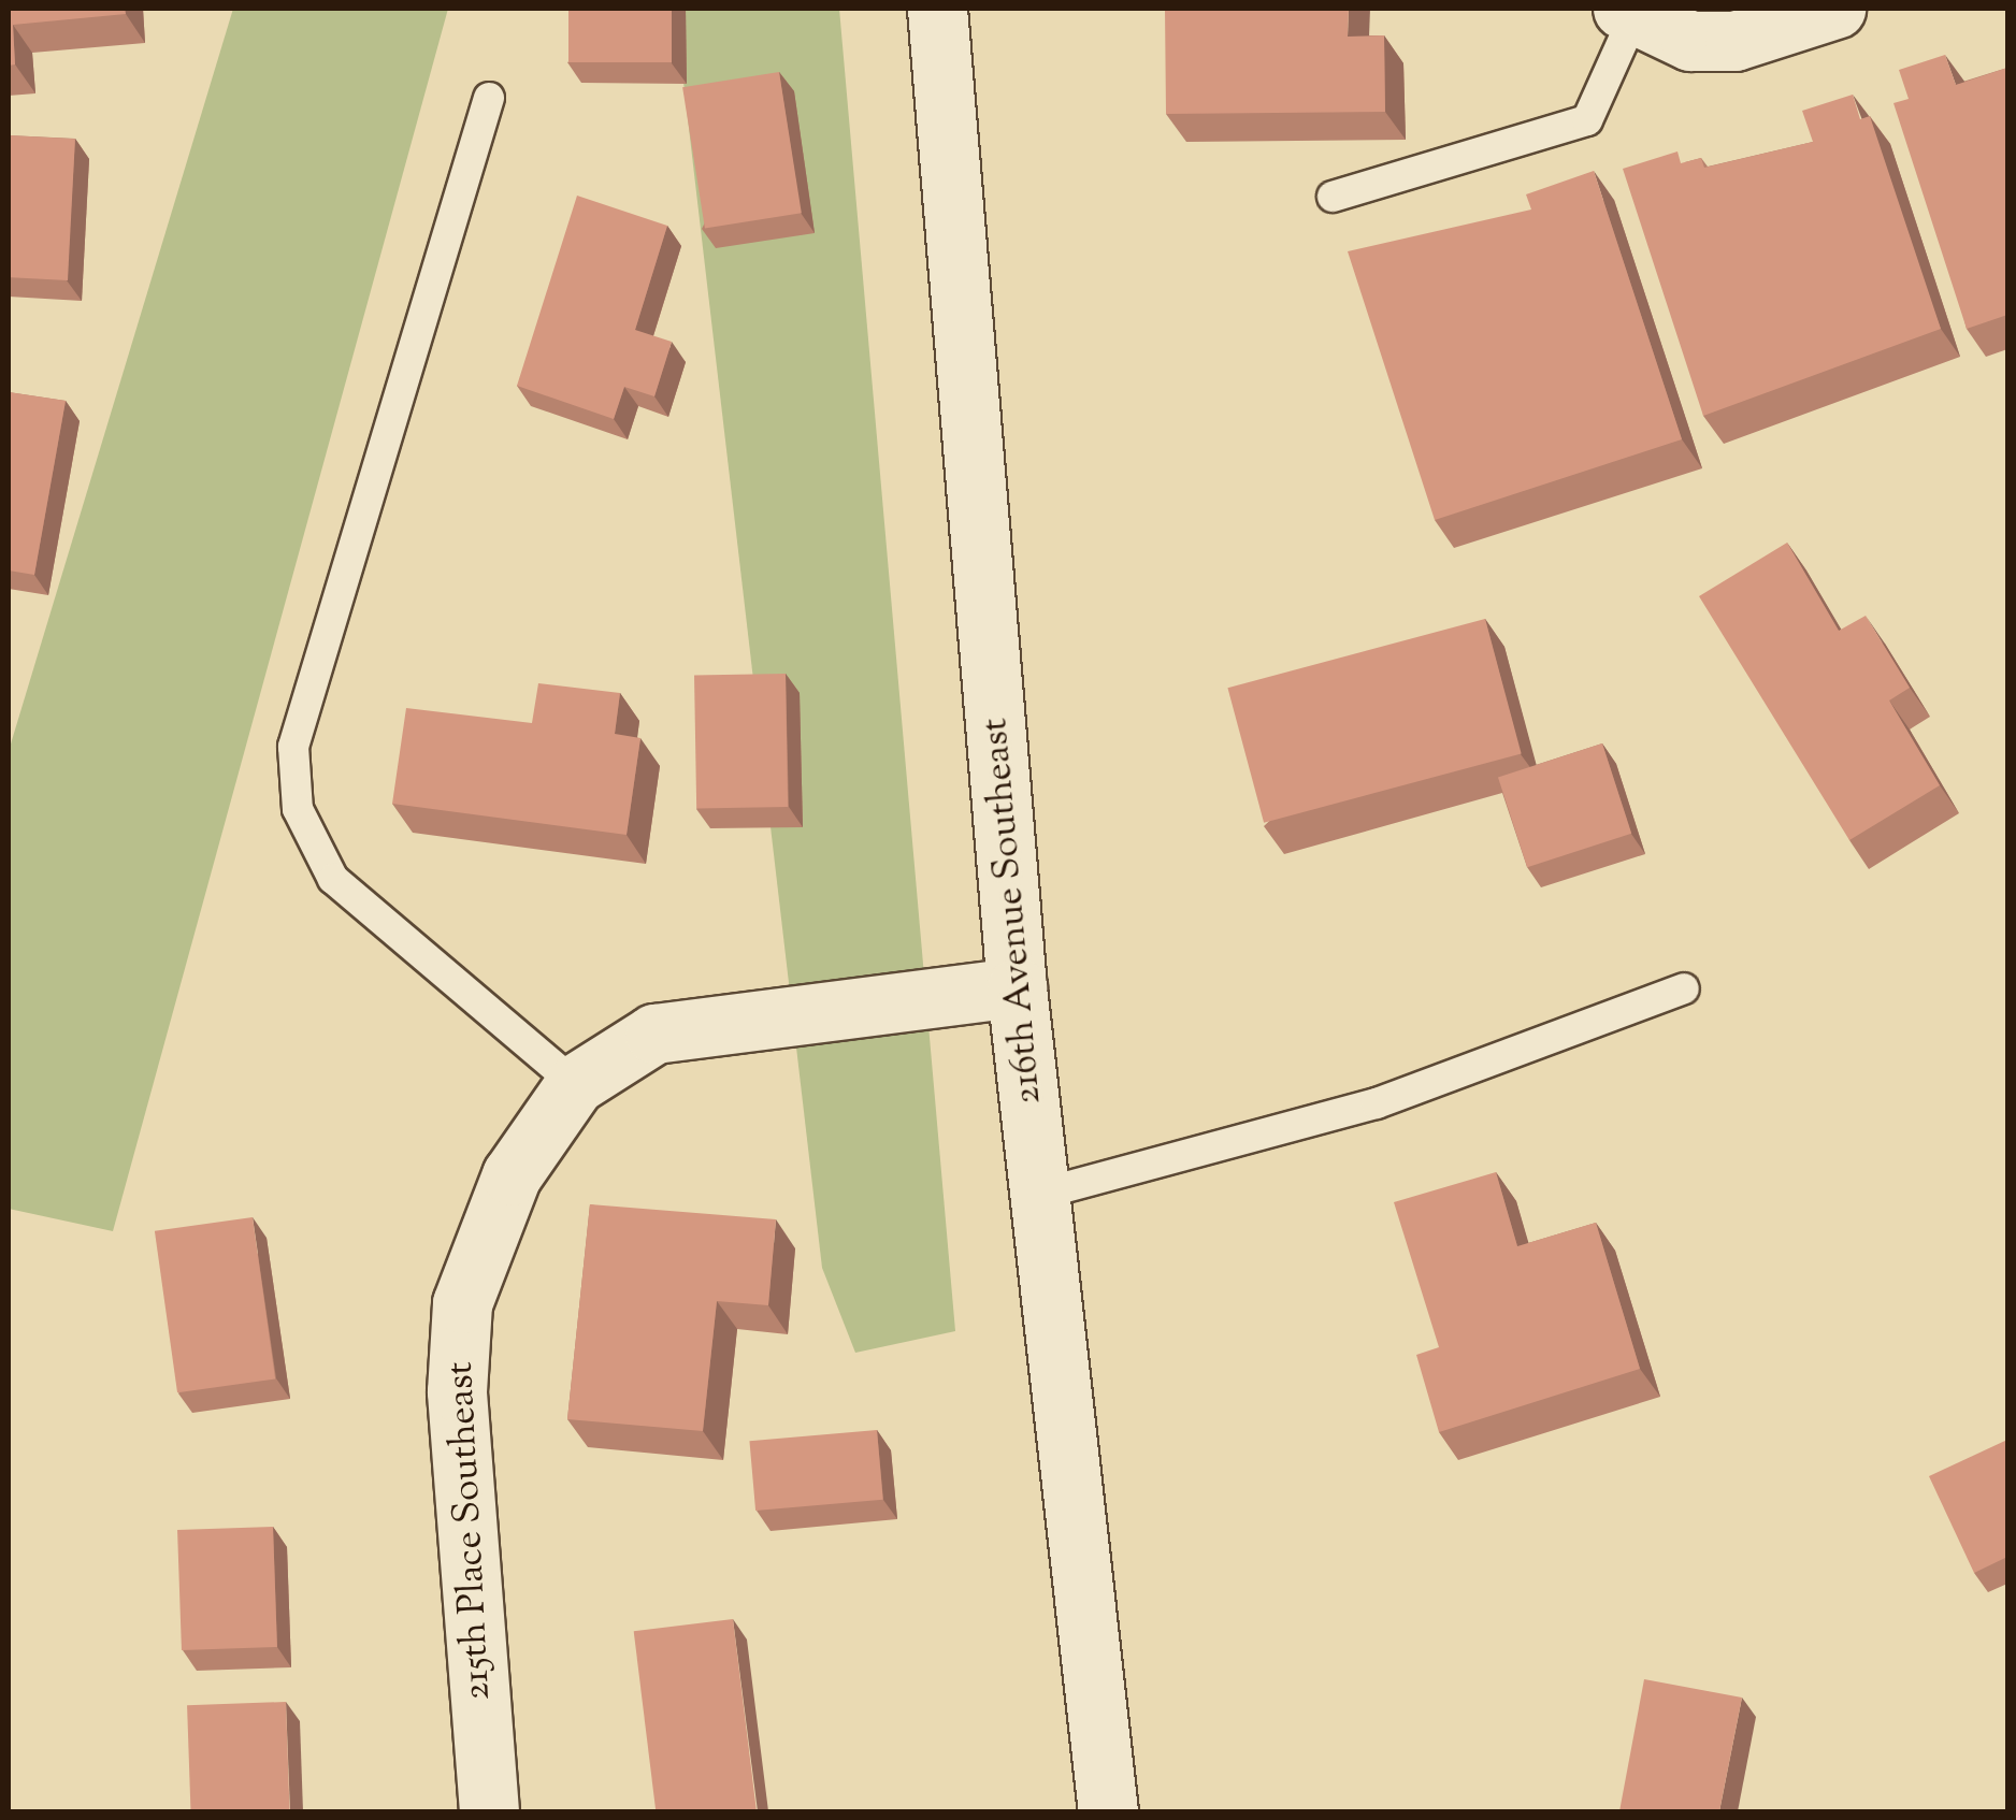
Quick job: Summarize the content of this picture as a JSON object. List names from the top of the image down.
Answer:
{
  "streets": {
    "street": ["216th Avenue Southeast", "215th Place Southeast"]
  }
}
